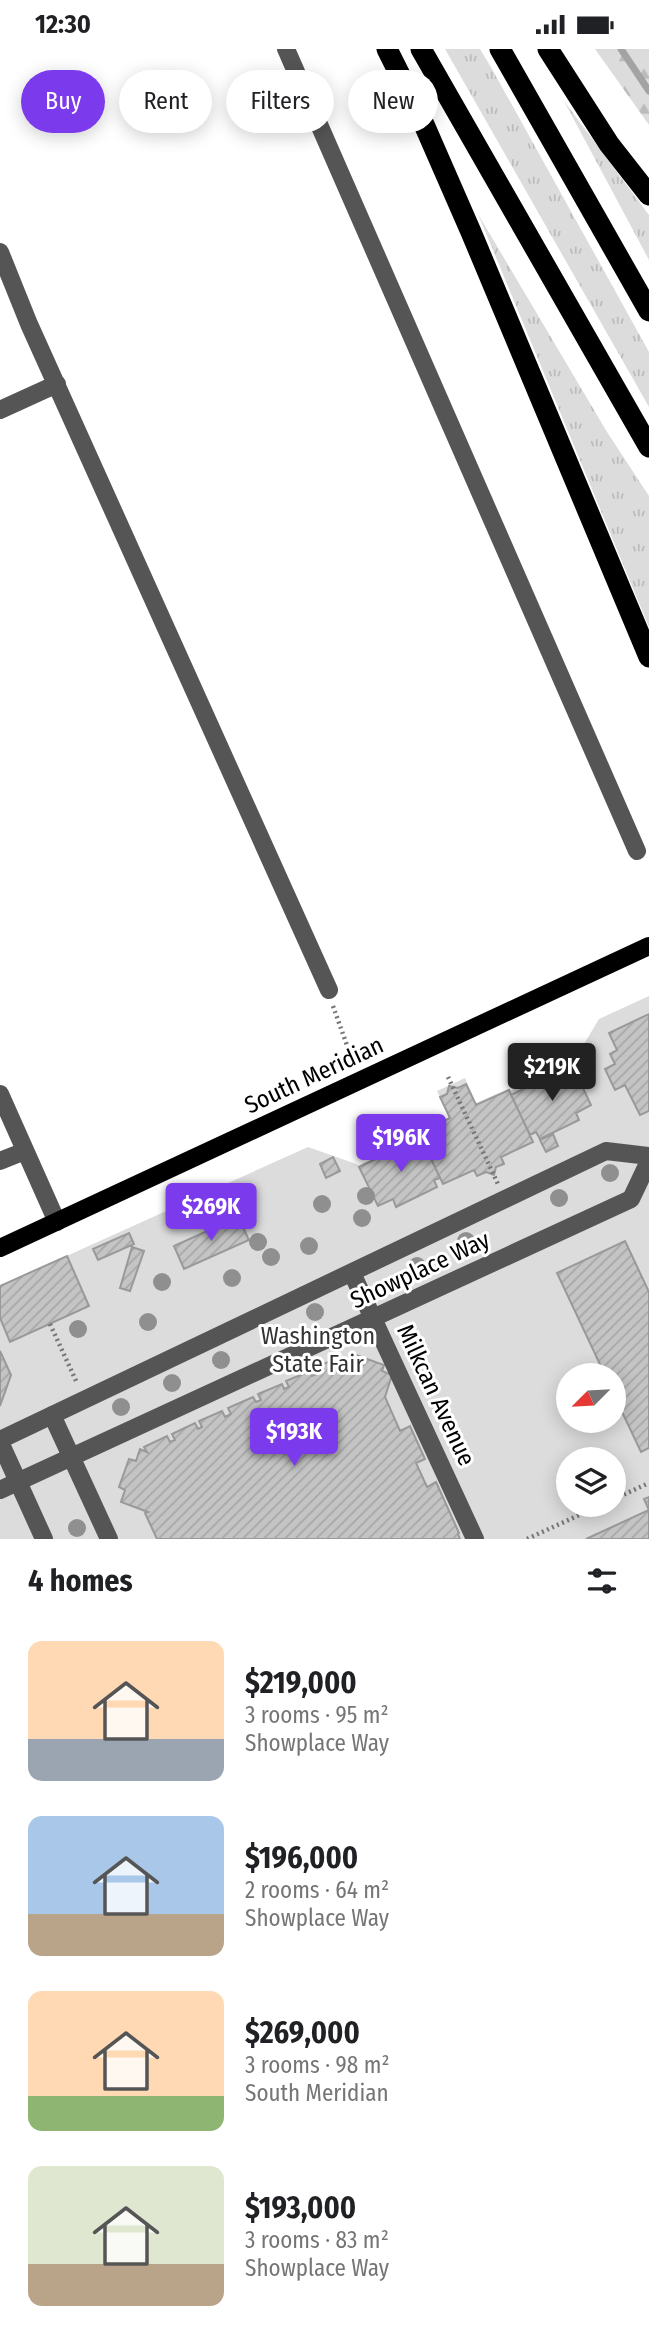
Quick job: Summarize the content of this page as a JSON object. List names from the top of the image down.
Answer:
{
  "streets": {
    "main road": ["South Meridian"],
    "street": ["Showplace Way", "Milkcan Avenue"]
  },
  "crossings": [
    ["Showplace Way", "Milkcan Avenue"]
  ],
  "parks": ["Washington State Fair"],
  "north": "bottom left",
  "page": {
    "status": "12:30",
    "chip": [
      "Buy",
      "Rent",
      "Filters",
      "New"
    ],
    "price": [
      "$219K",
      "$196K",
      "$269K",
      "$193K"
    ],
    "heading": "4 homes",
    "list": [
      {
        "name": "$219,000",
        "note": "3 rooms · 95 m² · Showplace Way"
      },
      {
        "name": "$196,000",
        "note": "2 rooms · 64 m² · Showplace Way"
      },
      {
        "name": "$269,000",
        "note": "3 rooms · 98 m² · South Meridian"
      },
      {
        "name": "$193,000",
        "note": "3 rooms · 83 m² · Showplace Way"
      }
    ]
  }
}
